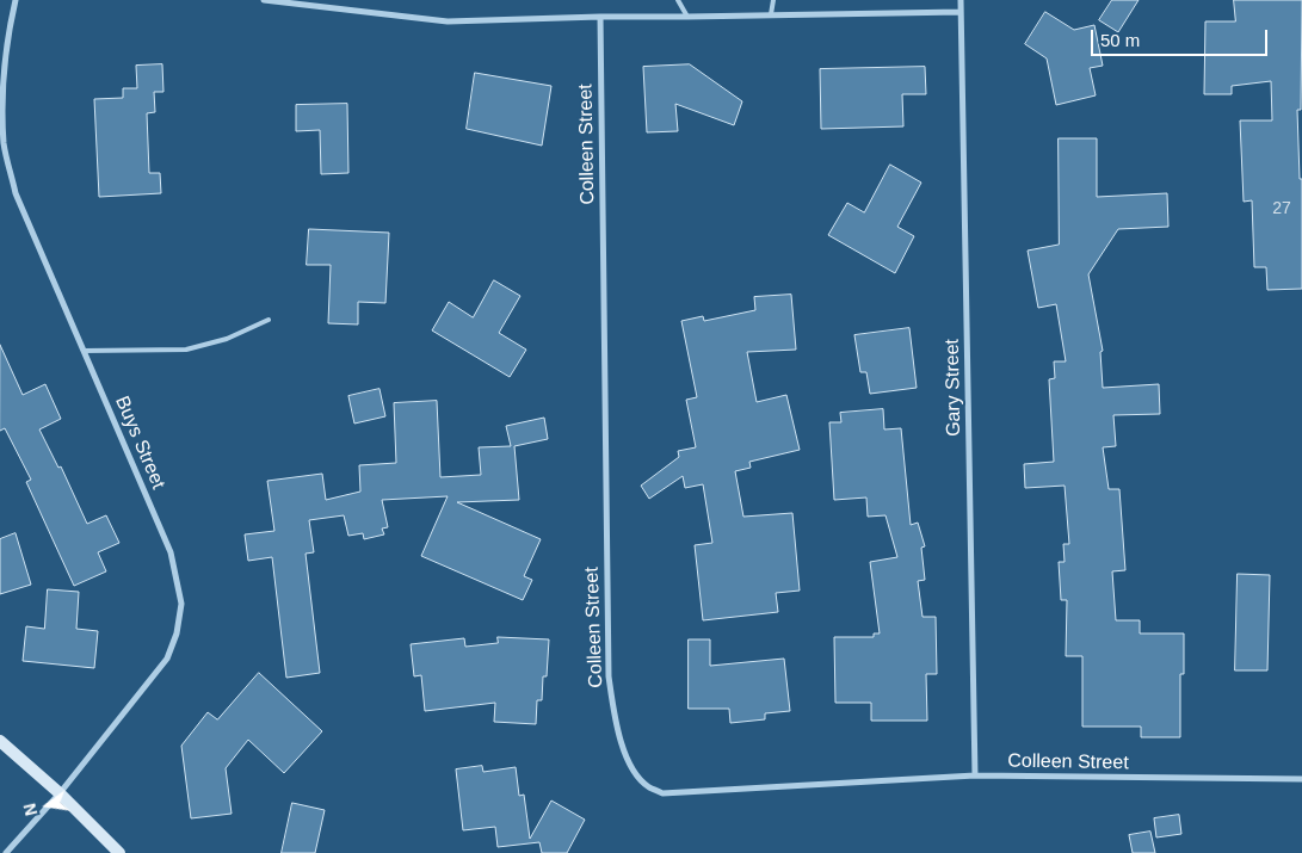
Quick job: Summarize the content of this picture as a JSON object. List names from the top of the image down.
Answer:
{
  "streets": {
    "street": ["Colleen Street", "Gary Street", "Buys Street"]
  },
  "crossings": [
    ["Colleen Street", "Gary Street"]
  ],
  "house_numbers": ["27"],
  "scale_bar": "50 m",
  "north": "left"
}
